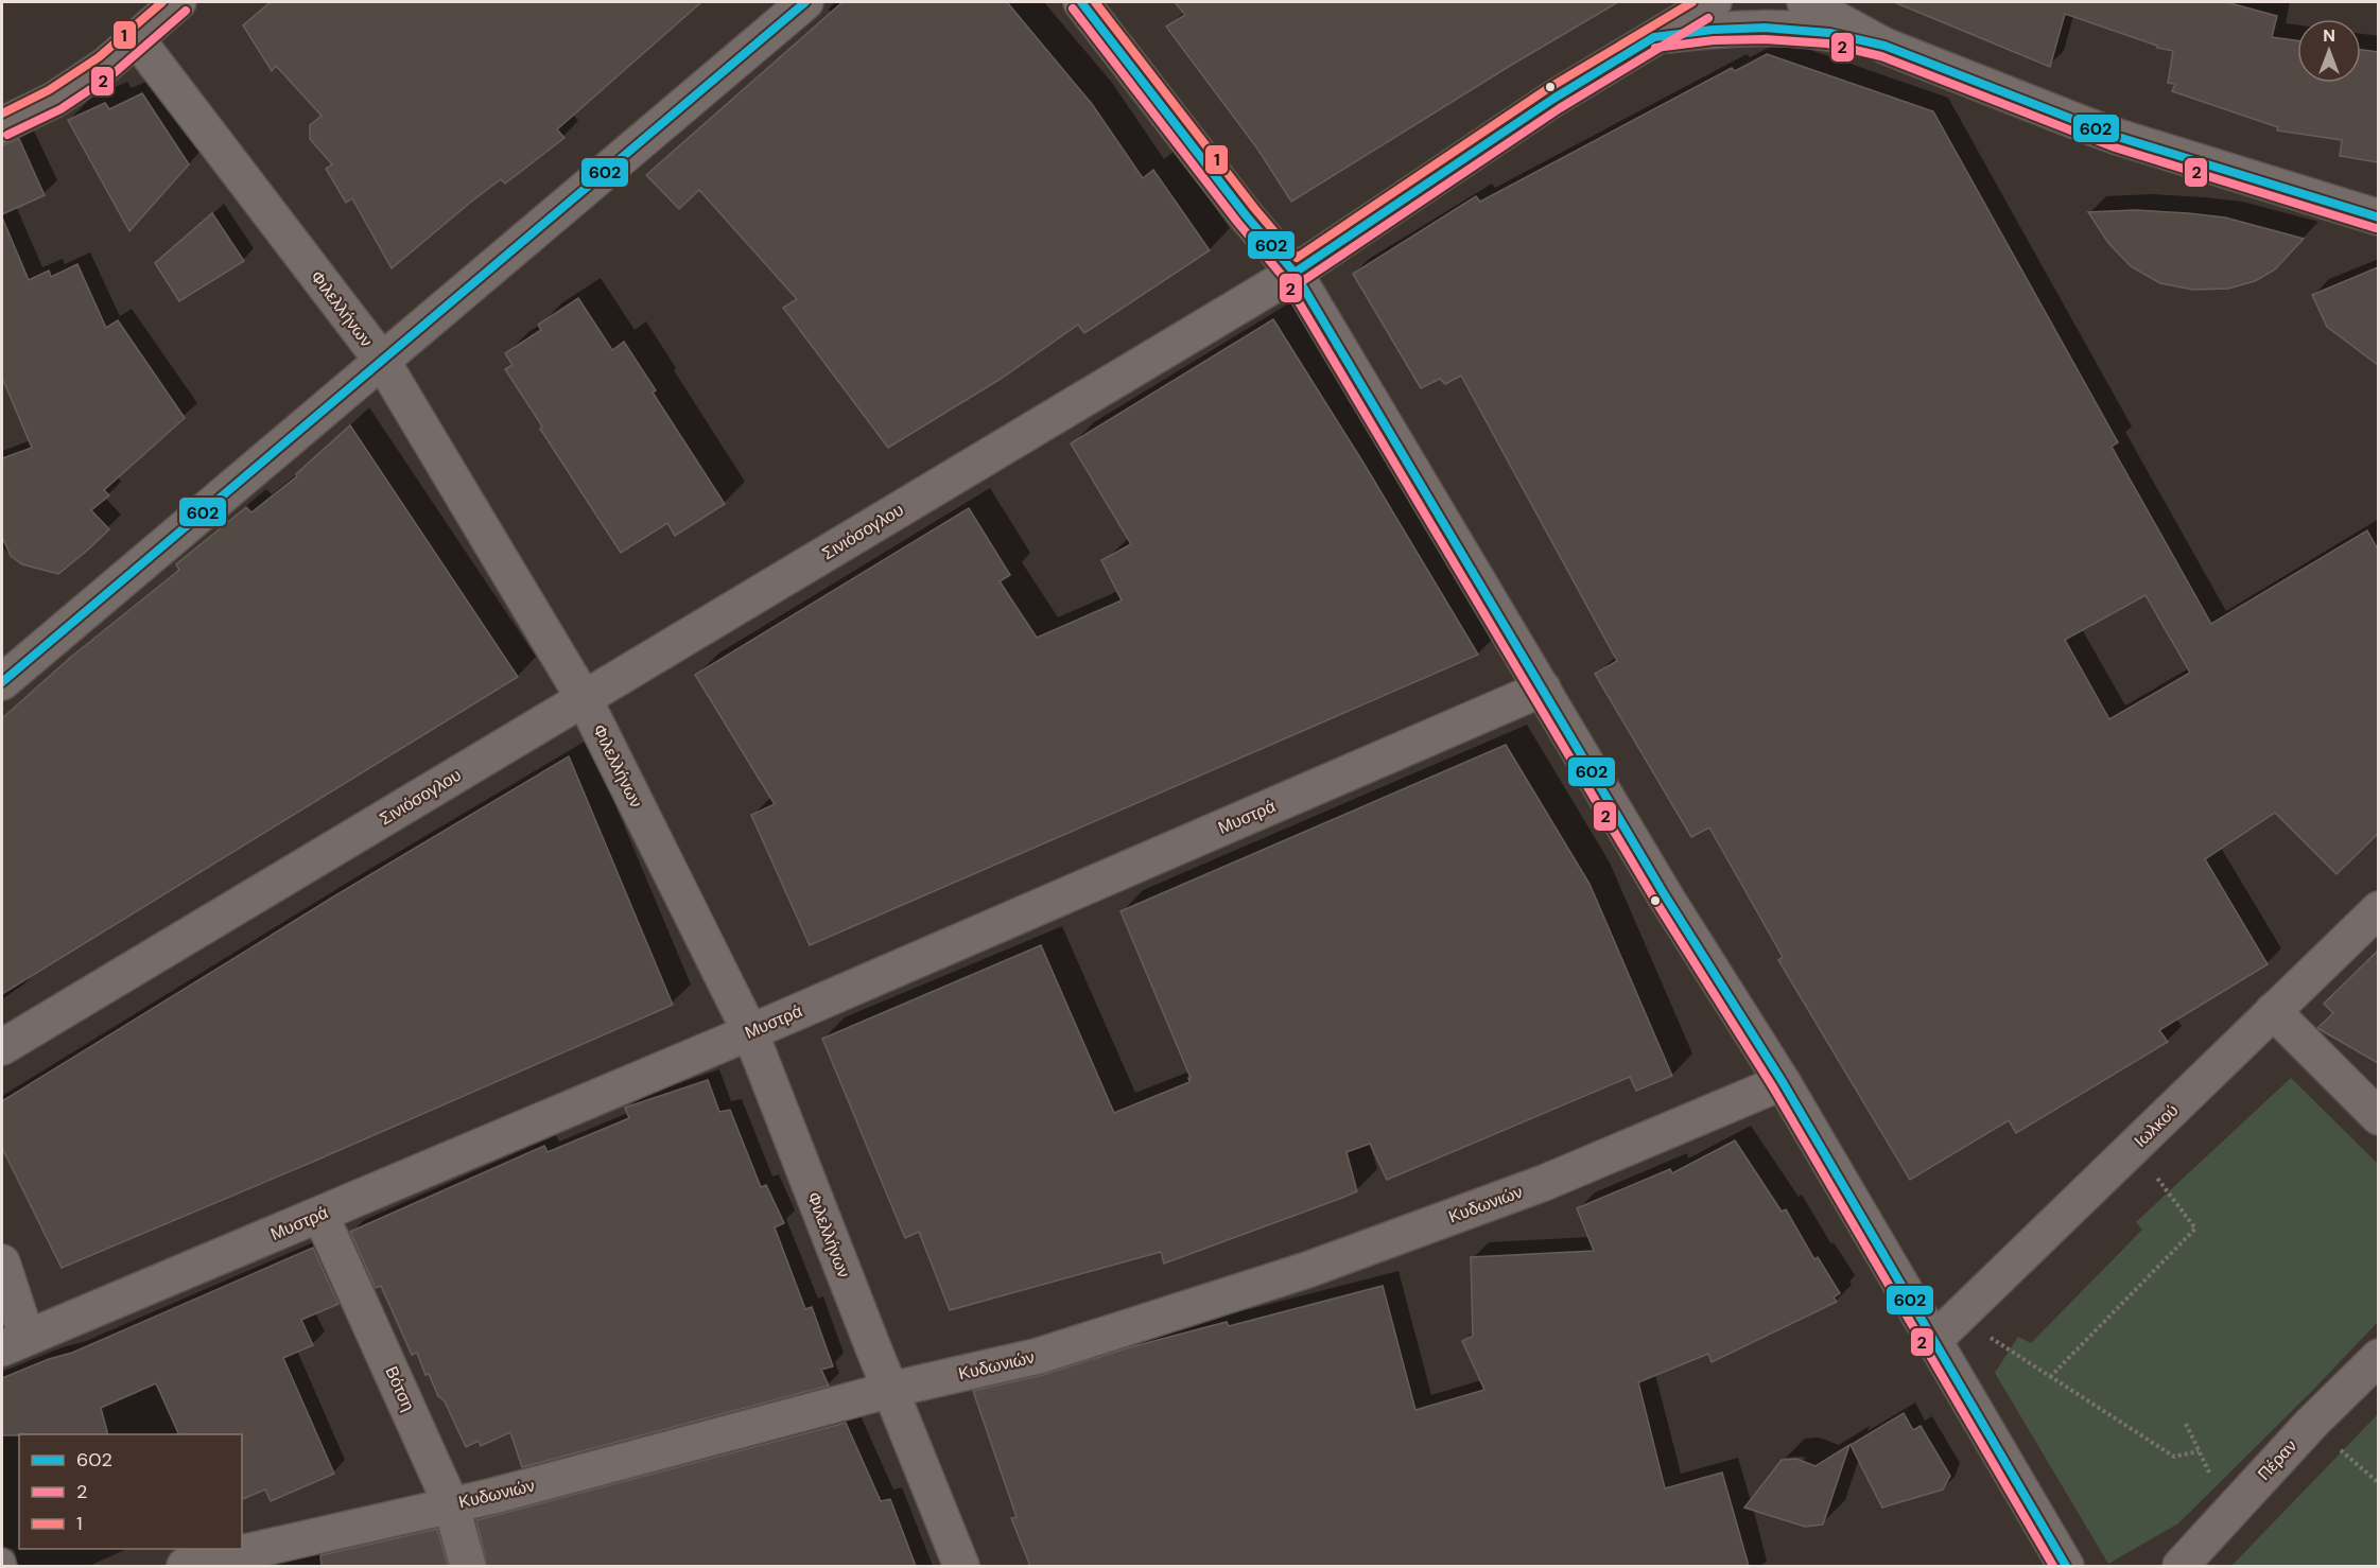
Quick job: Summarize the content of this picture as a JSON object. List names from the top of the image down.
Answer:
{
  "streets": {
    "street": [
      "Φιλελλήνων",
      "Σινιόσογλου",
      "Μυστρά",
      "Ιωλκού",
      "Κυδωνιών",
      "Βότση",
      "Πέραν"
    ]
  },
  "crossings": [
    ["Φιλελλήνων", "Σινιόσογλου"],
    ["Φιλελλήνων", "Μυστρά"],
    ["Φιλελλήνων", "Κυδωνιών"],
    ["Μυστρά", "Βότση"],
    ["Κυδωνιών", "Βότση"]
  ],
  "lines": ["transit line 602", "transit line 1", "transit line 2"],
  "legend": ["602", "2", "1"],
  "north": "top"
}
